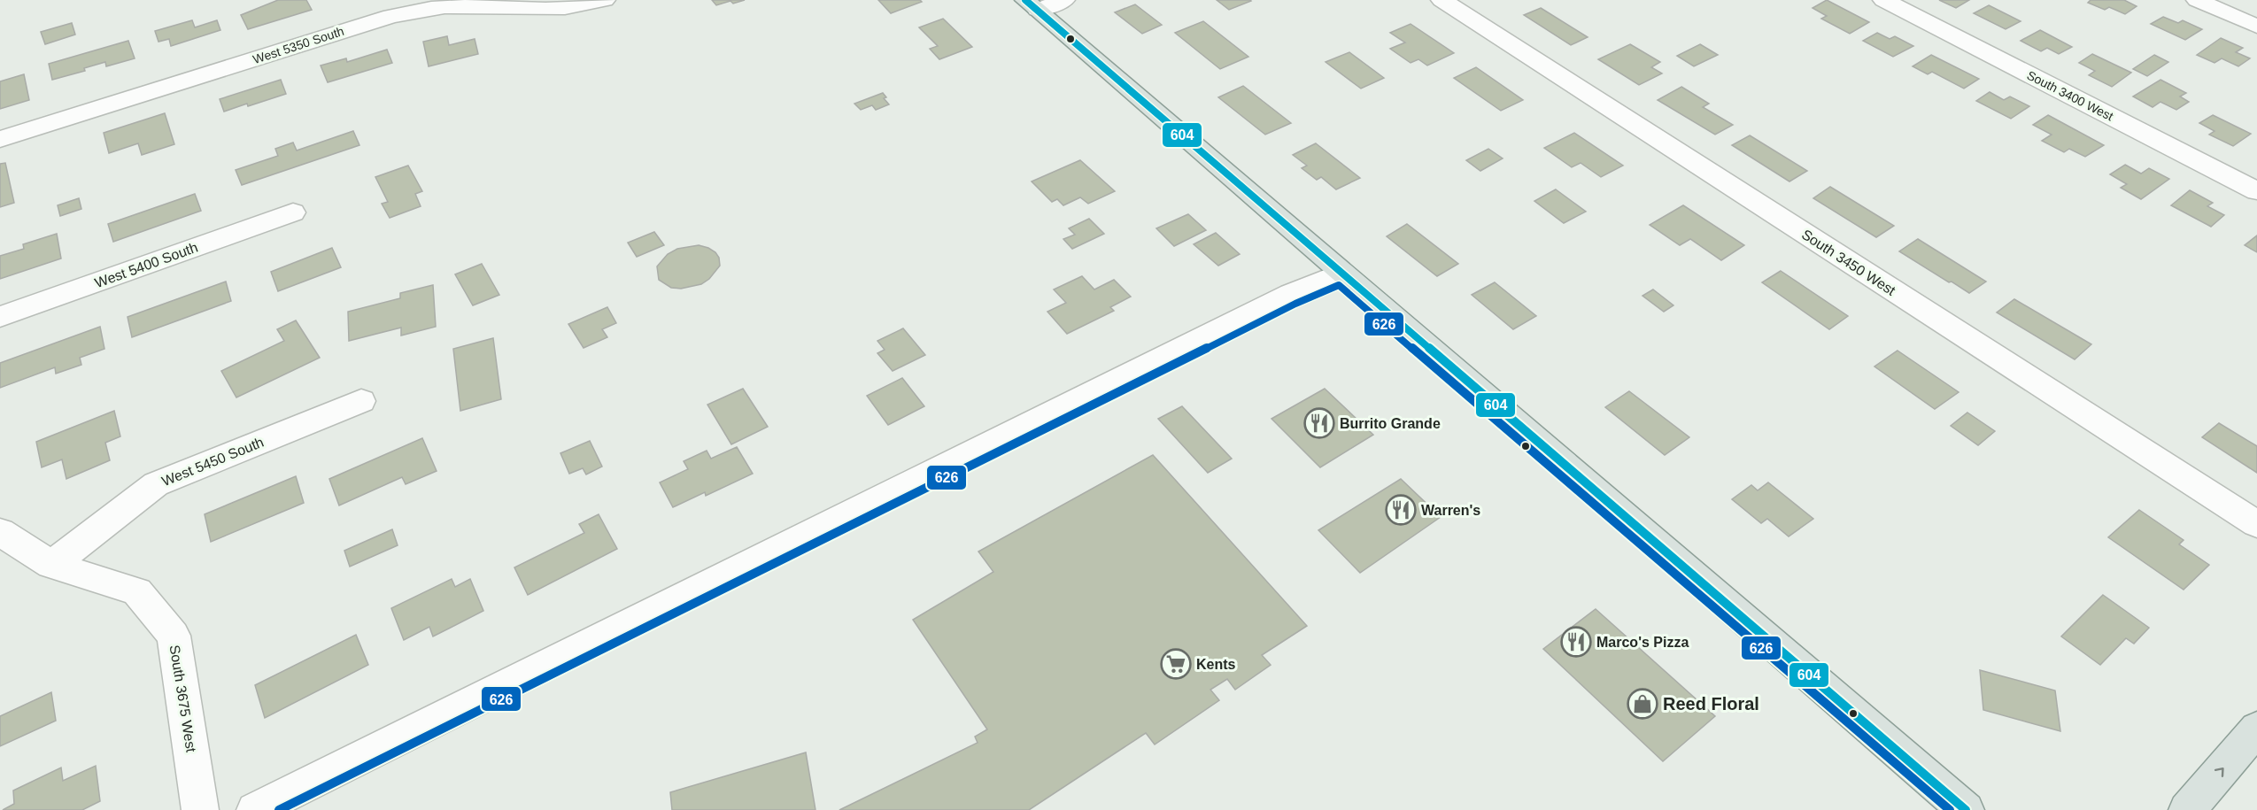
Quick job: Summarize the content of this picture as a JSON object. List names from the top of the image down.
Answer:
{
  "streets": {
    "street": [
      "West 5350 South",
      "South 3400 West",
      "South 3450 West",
      "West 5400 South",
      "West 5450 South",
      "South 3675 West"
    ]
  },
  "crossings": [
    ["West 5450 South", "South 3675 West"]
  ],
  "places": {
    "restaurant": ["Burrito Grande", "Warren's", "Marco's Pizza"],
    "supermarket": ["Kents"],
    "shop": ["Reed Floral"]
  },
  "lines": ["transit line 604", "transit line 626"]
}
